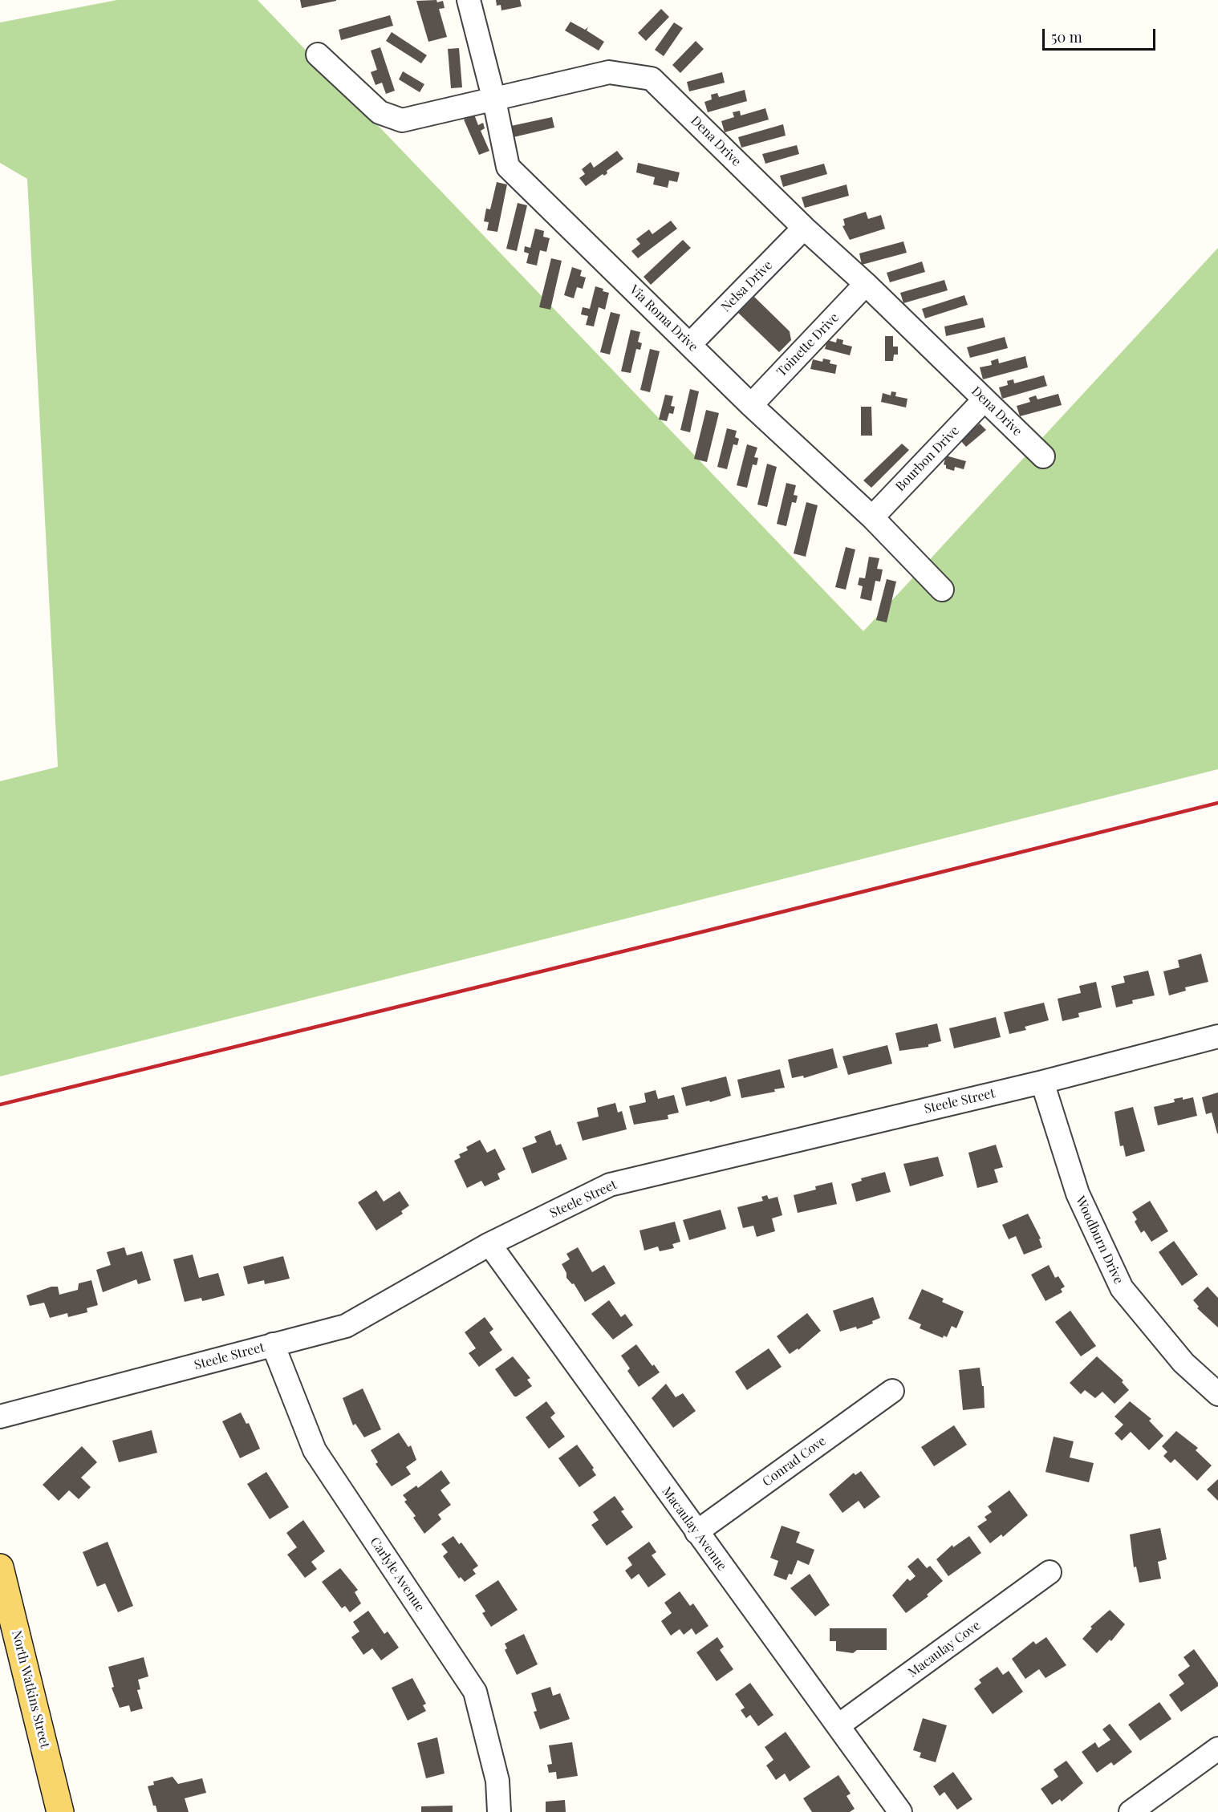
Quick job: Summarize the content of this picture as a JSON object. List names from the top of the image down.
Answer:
{
  "streets": {
    "main road": ["North Watkins Street"],
    "street": [
      "Dena Drive",
      "Nelsa Drive",
      "Via Roma Drive",
      "Toinette Drive",
      "Bourbon Drive",
      "Steele Street",
      "Woodburn Drive",
      "Conrad Cove",
      "Macaulay Avenue",
      "Carlyle Avenue",
      "Macaulay Cove"
    ]
  },
  "crossings": [
    ["Dena Drive", "Nelsa Drive"],
    ["Dena Drive", "Via Roma Drive"],
    ["Dena Drive", "Toinette Drive"],
    ["Dena Drive", "Bourbon Drive"],
    ["Nelsa Drive", "Via Roma Drive"],
    ["Via Roma Drive", "Toinette Drive"],
    ["Via Roma Drive", "Bourbon Drive"],
    ["Steele Street", "Woodburn Drive"],
    ["Steele Street", "Macaulay Avenue"],
    ["Steele Street", "Carlyle Avenue"],
    ["Conrad Cove", "Macaulay Avenue"],
    ["Macaulay Avenue", "Macaulay Cove"]
  ],
  "scale_bar": "50 m"
}
